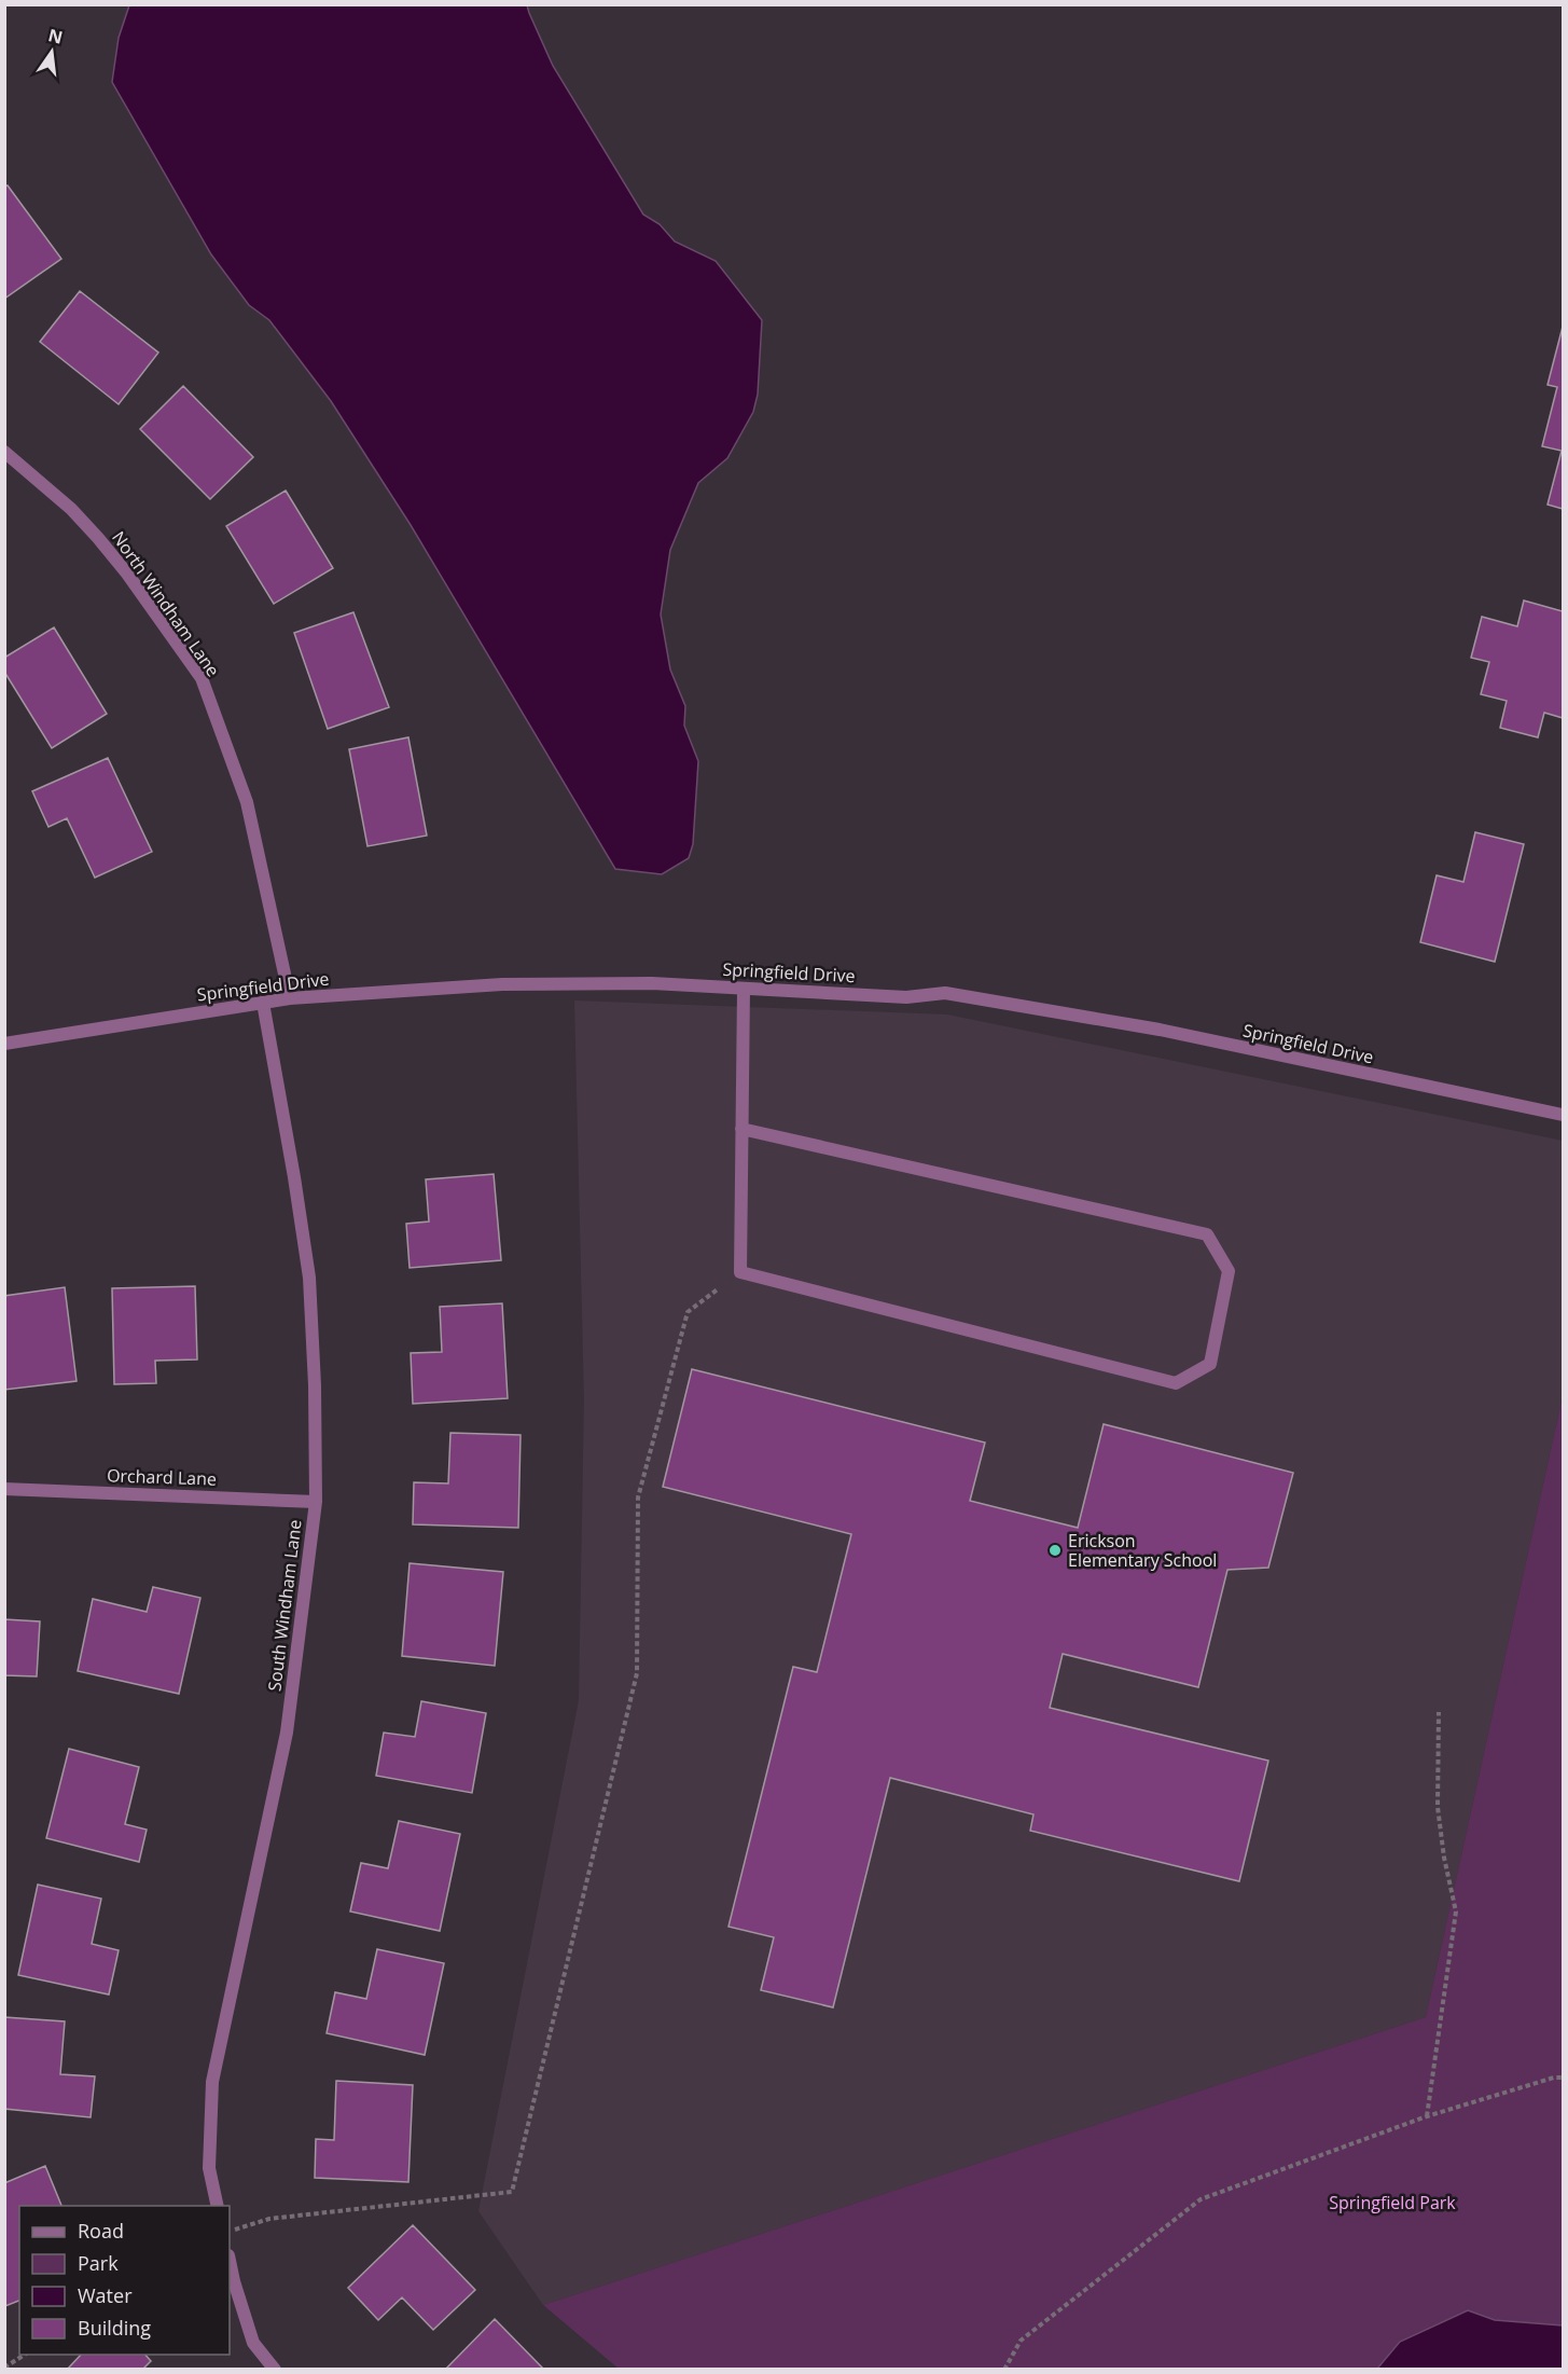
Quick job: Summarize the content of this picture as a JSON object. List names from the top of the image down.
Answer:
{
  "streets": {
    "street": [
      "North Windham Lane",
      "Springfield Drive",
      "Orchard Lane",
      "South Windham Lane"
    ]
  },
  "crossings": [
    ["North Windham Lane", "Springfield Drive"],
    ["Springfield Drive", "South Windham Lane"],
    ["Orchard Lane", "South Windham Lane"]
  ],
  "parks": ["Springfield Park"],
  "places": ["Erickson Elementary School"],
  "legend": [
    "Road",
    "Park",
    "Water",
    "Building"
  ],
  "north": "top"
}
